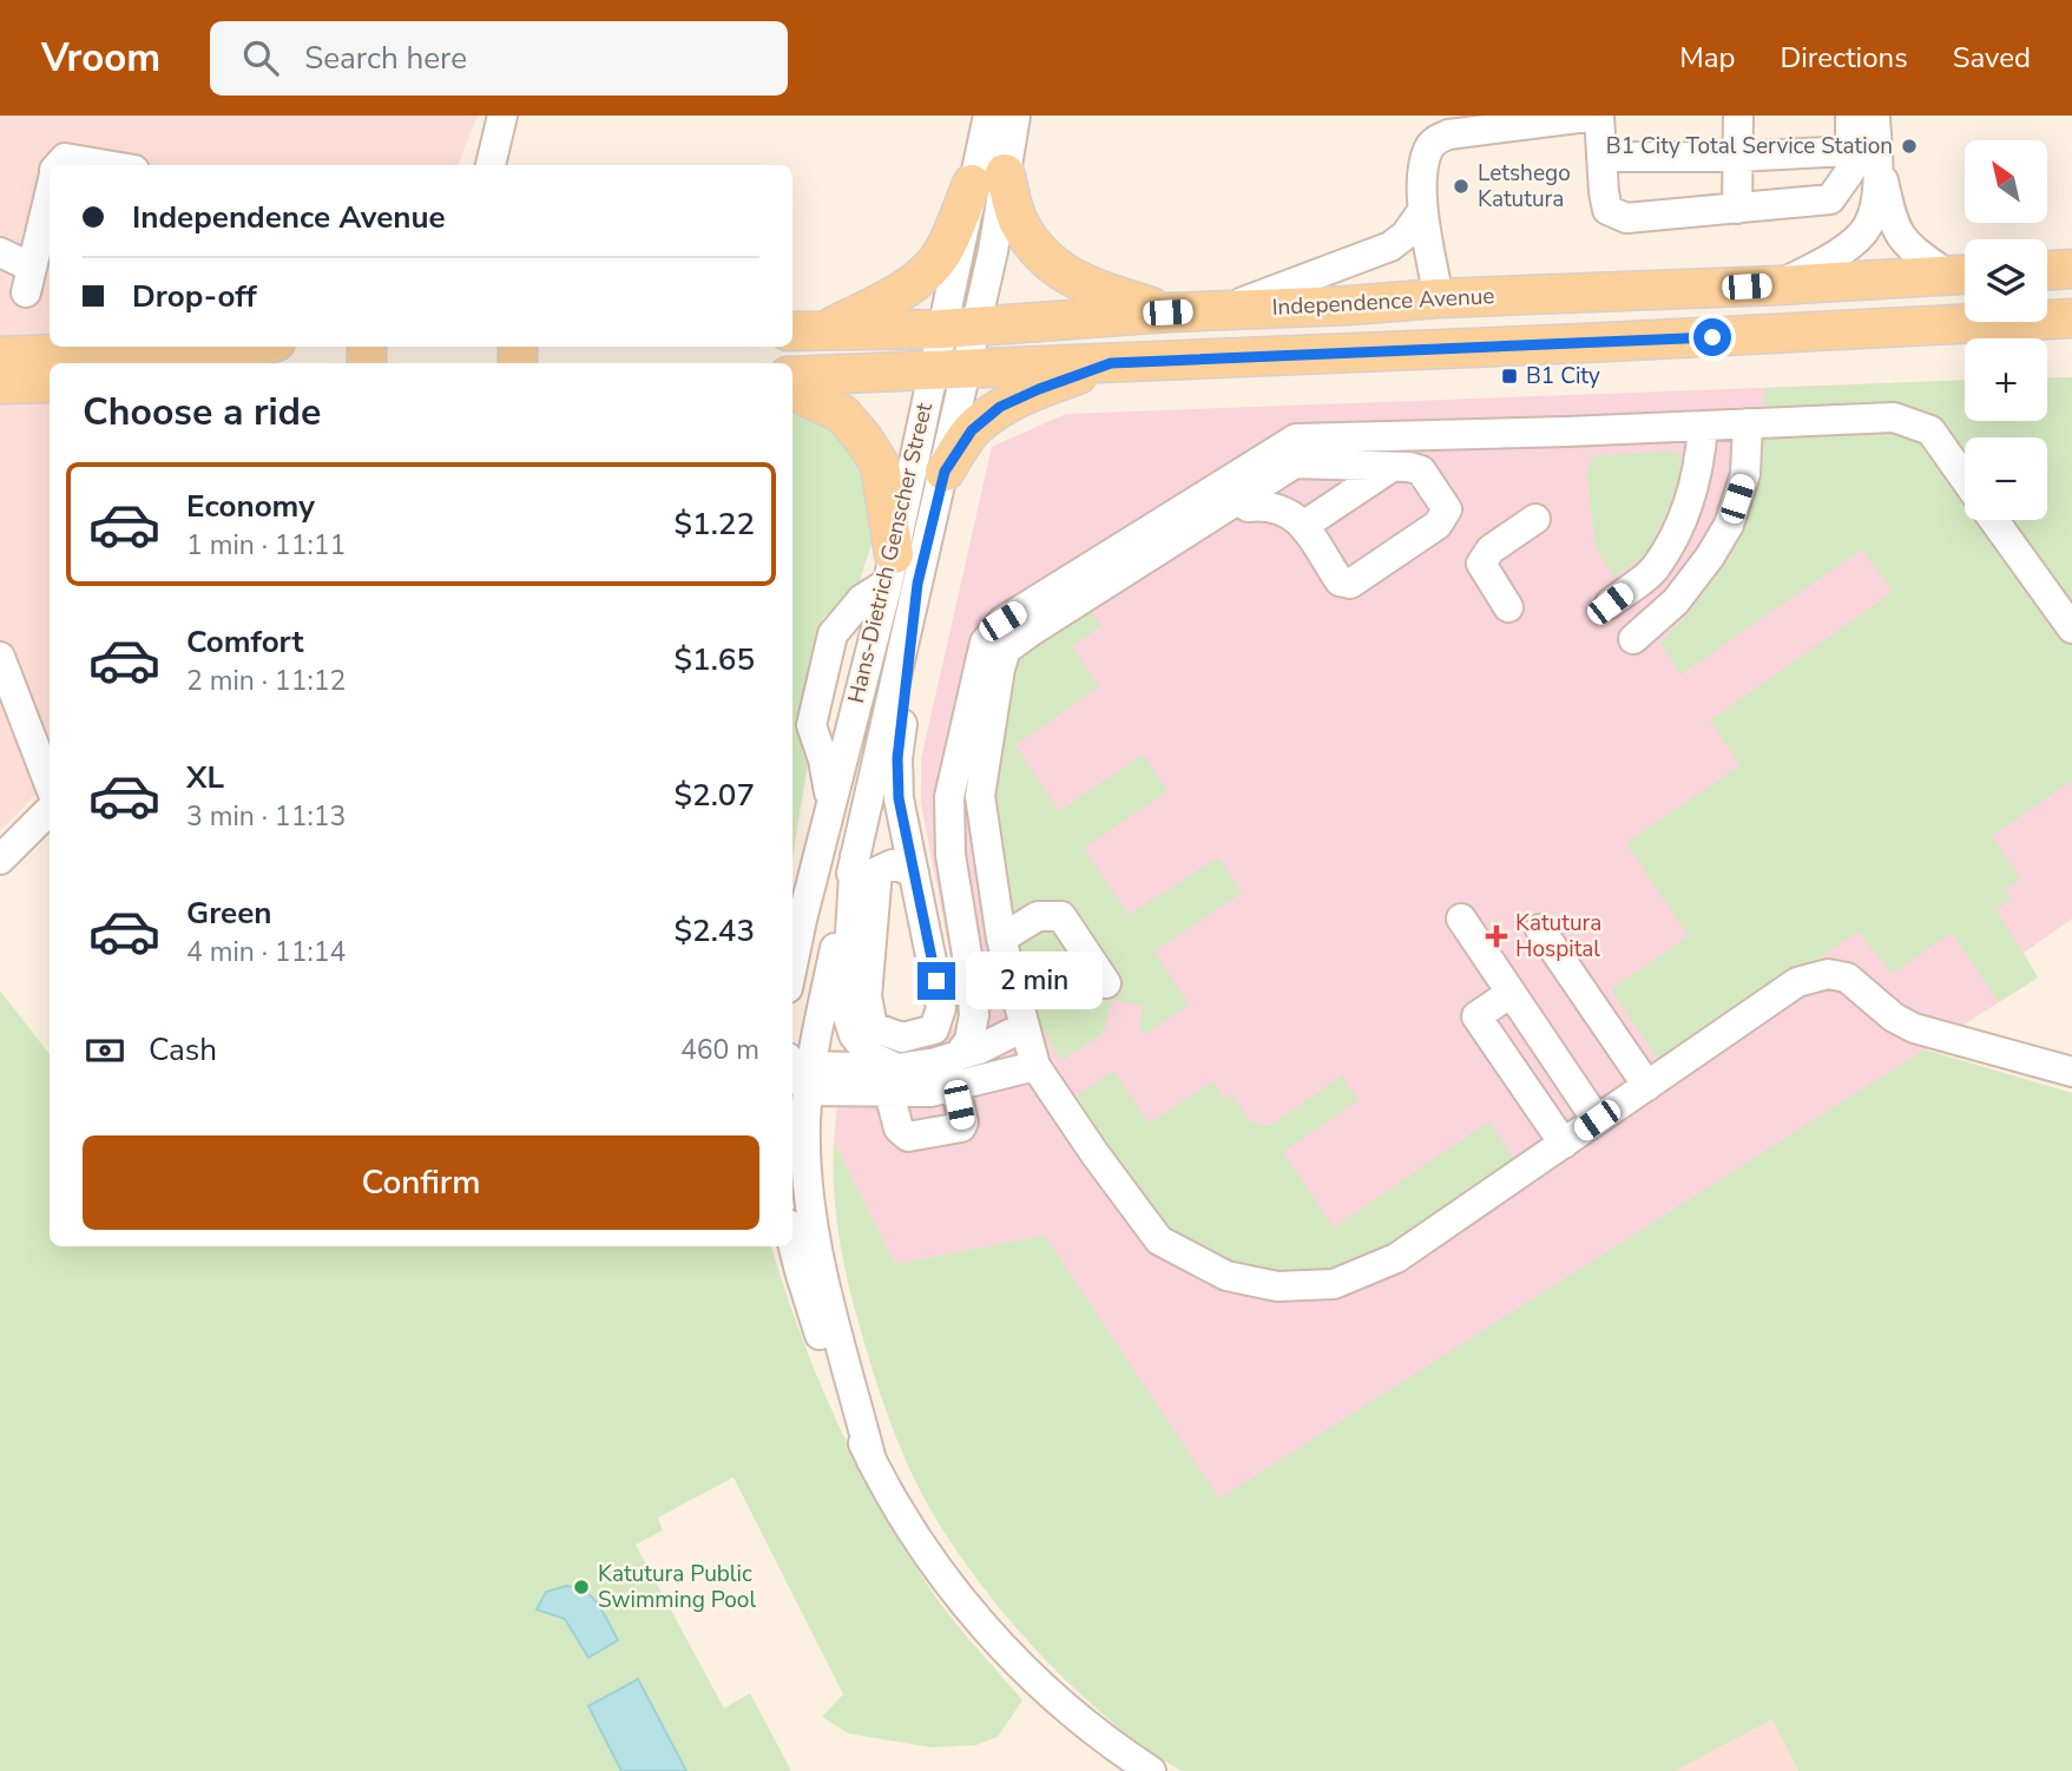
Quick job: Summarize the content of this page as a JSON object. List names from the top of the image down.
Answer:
{
  "streets": {
    "main road": ["Independence Avenue"],
    "street": ["Hans-Dietrich Genscher Street"]
  },
  "crossings": [
    ["Independence Avenue", "Hans-Dietrich Genscher Street"]
  ],
  "places": {
    "other": ["B1 City Total Service Station", "Letshego Katutura", "Katutura Public Swimming Pool"],
    "transit": ["B1 City"],
    "health": ["Katutura Hospital"]
  },
  "north": "top left",
  "page": {
    "header": "Vroom",
    "search": "Search here",
    "nav": ["Map", "Directions", "Saved"],
    "map_buttons": ["+", "−"],
    "banner": ["Independence Avenue", "Drop-off"],
    "heading": "Choose a ride",
    "list": [
      {
        "name": "Economy",
        "note": "1 min · 11:11",
        "value": "$1.22"
      },
      {
        "name": "Comfort",
        "note": "2 min · 11:12",
        "value": "$1.65"
      },
      {
        "name": "XL",
        "note": "3 min · 11:13",
        "value": "$2.07"
      },
      {
        "name": "Green",
        "note": "4 min · 11:14",
        "value": "$2.43"
      }
    ],
    "bubble": "2 min",
    "pay": ["Cash", "460 m"],
    "buttons": "Confirm"
  }
}
